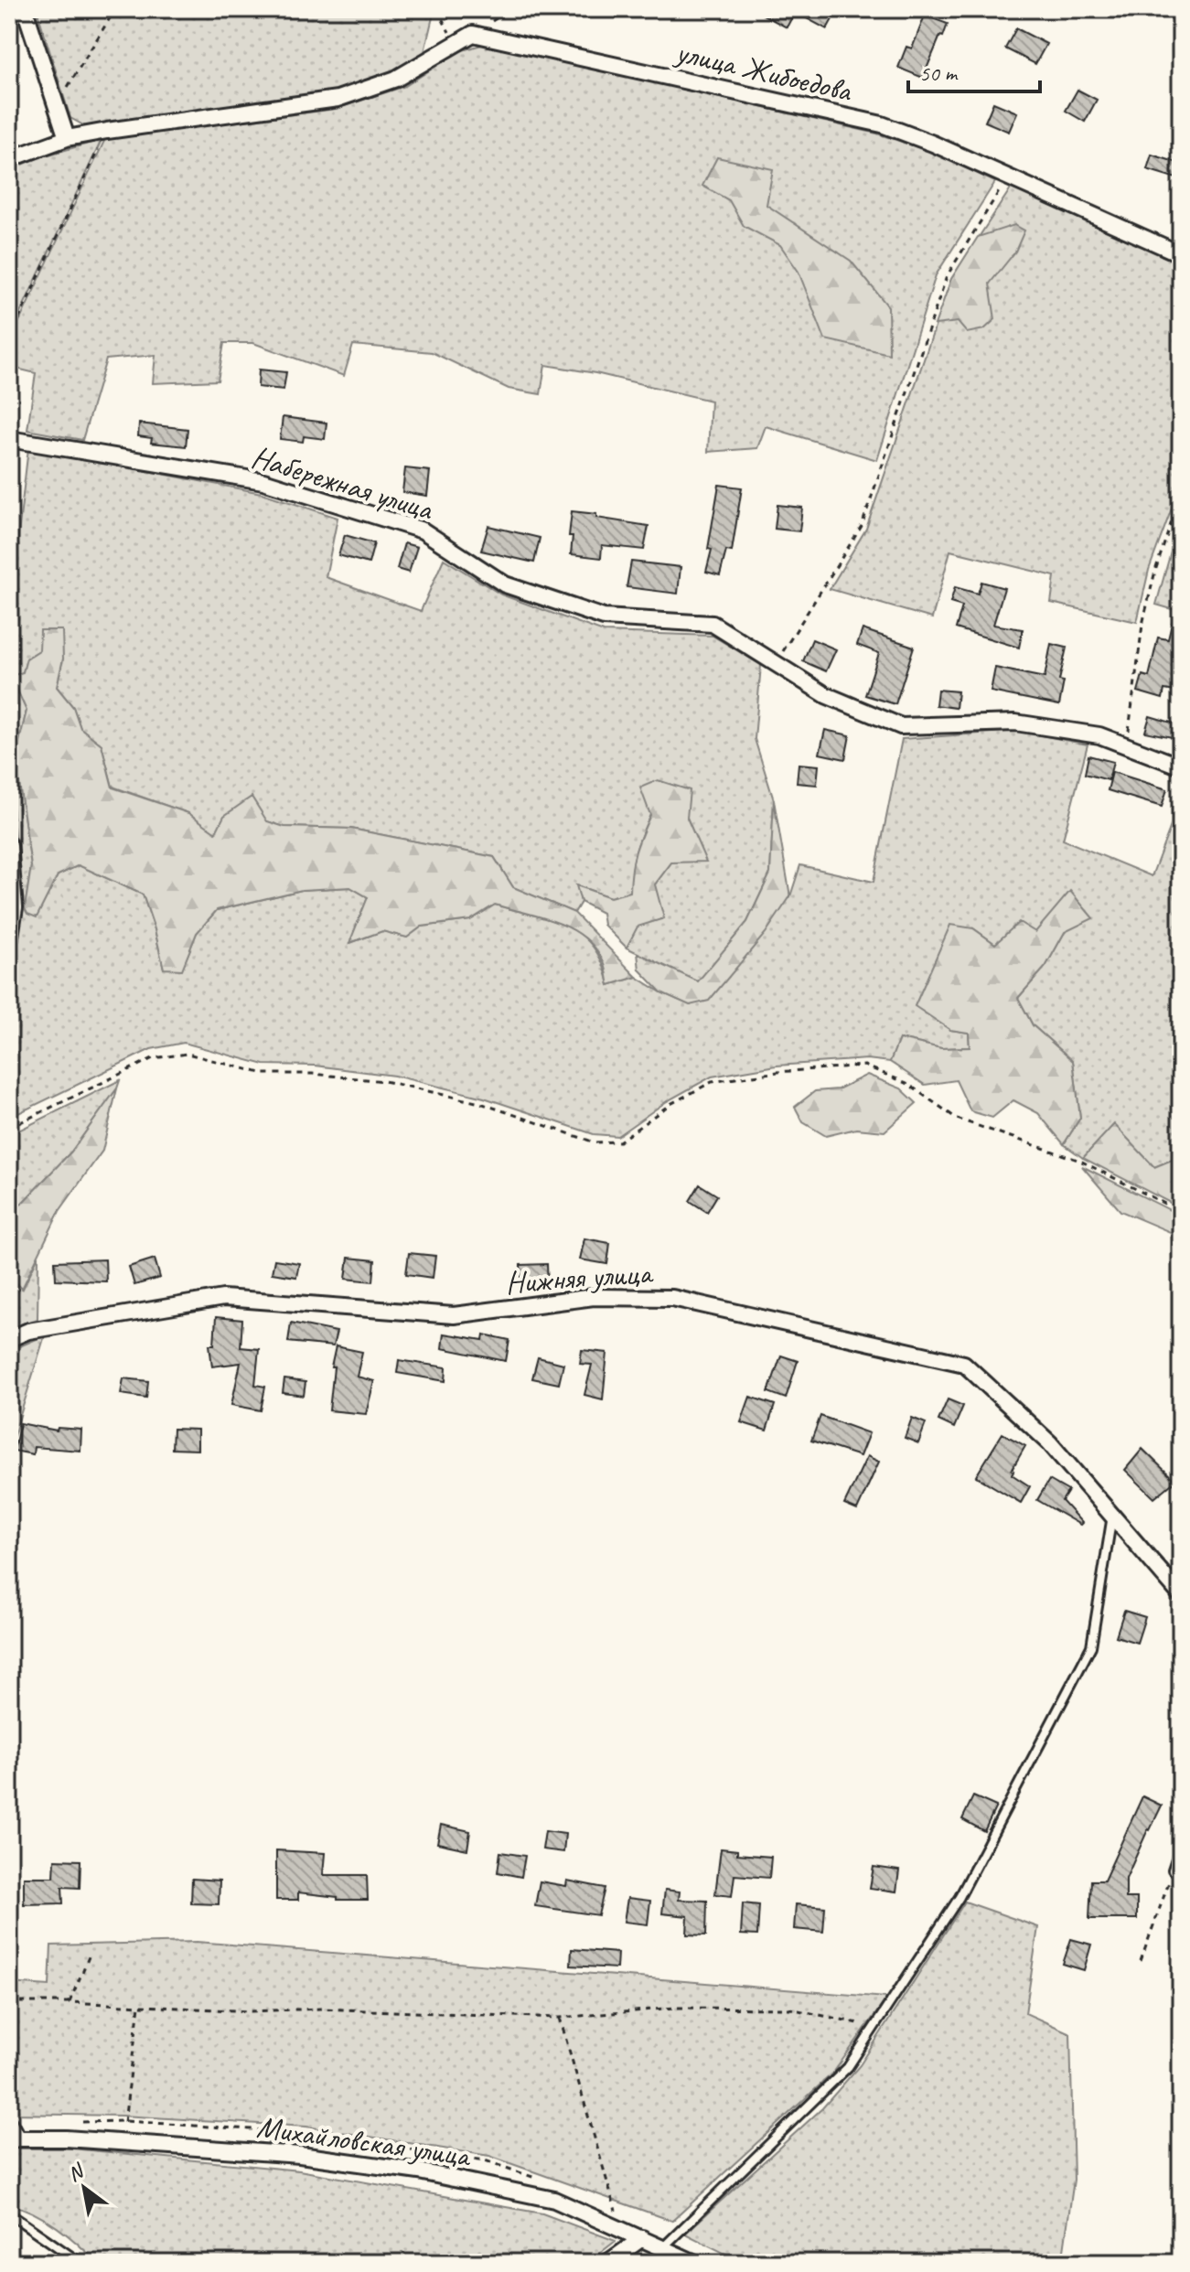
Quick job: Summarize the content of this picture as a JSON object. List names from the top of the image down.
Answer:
{
  "streets": {
    "street": [
      "улица Жибоедова",
      "Набережная улица",
      "Нижняя улица",
      "Михайловская улица"
    ]
  },
  "scale_bar": "50 m",
  "north": "top left"
}
